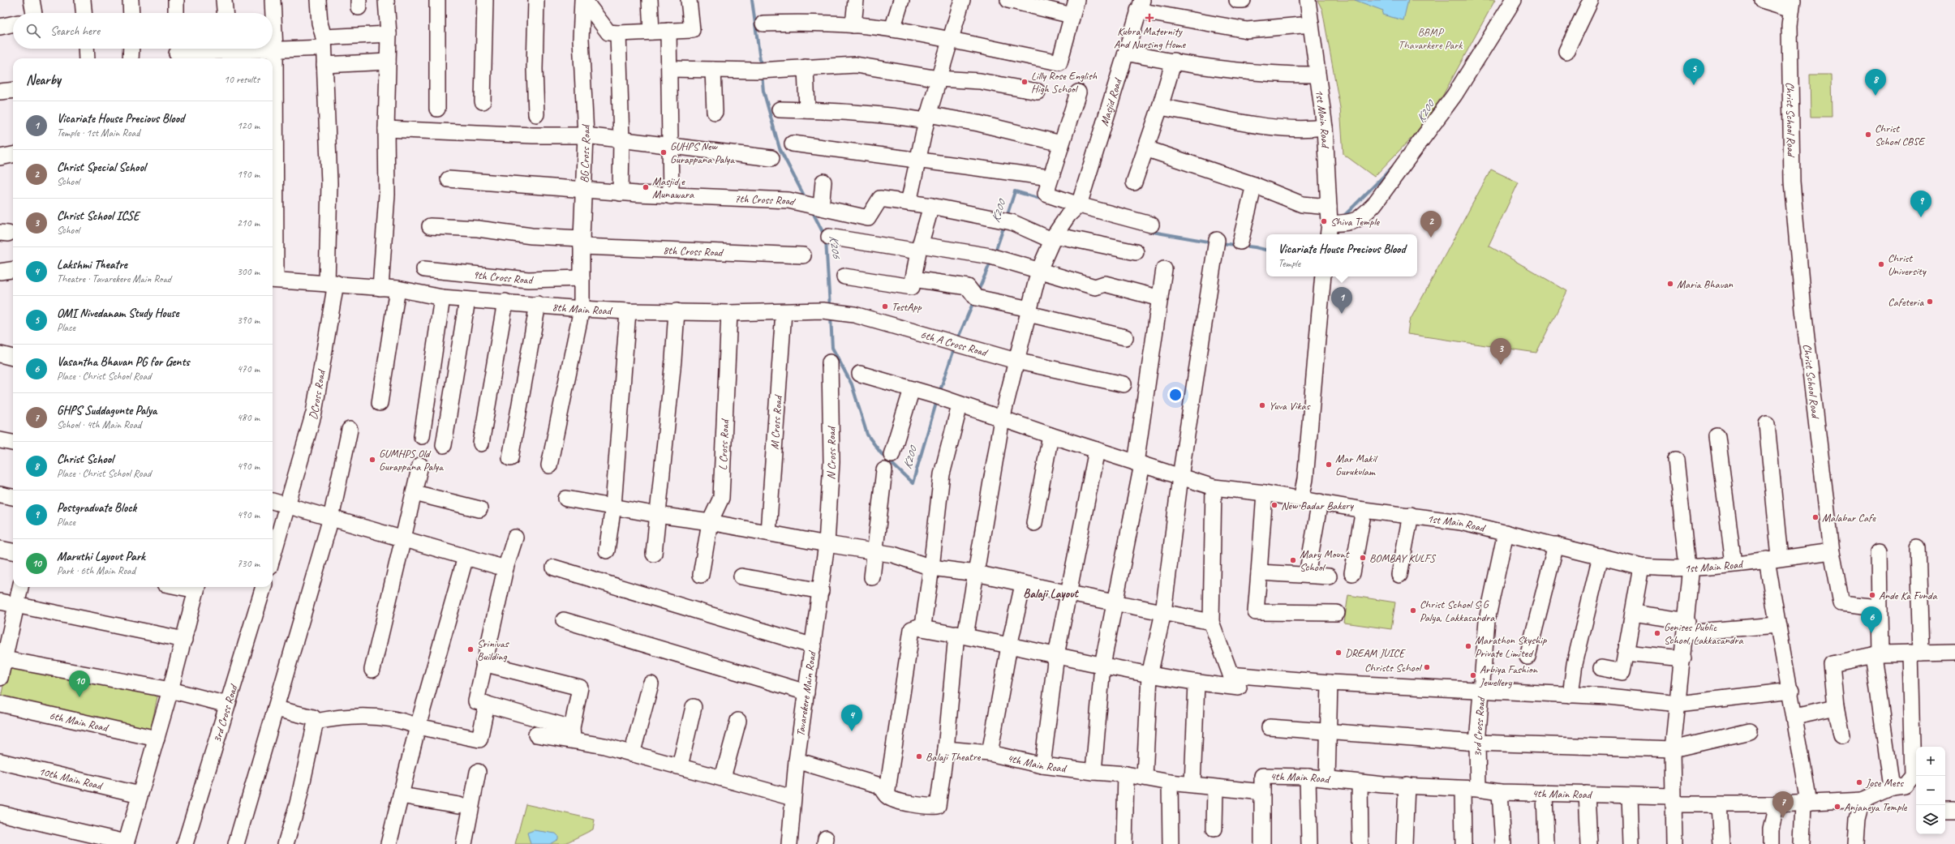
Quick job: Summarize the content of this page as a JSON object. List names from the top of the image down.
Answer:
{
  "streets": {
    "street": [
      "Masjid Road",
      "1st Main Road",
      "Christ School Road",
      "BG Cross Road",
      "7th Cross Road",
      "8th Cross Road",
      "9th Cross Road",
      "8th Main Road",
      "6th A Cross Road",
      "DCross Road",
      "M Cross Road",
      "L Cross Road",
      "N Cross Road",
      "Tavarekere Main Road",
      "3rd Cross Road",
      "6th Main Road",
      "4th Main Road",
      "10th Main Road"
    ]
  },
  "crossings": [
    ["1st Main Road", "Christ School Road"],
    ["1st Main Road", "3rd Cross Road"],
    ["BG Cross Road", "7th Cross Road"],
    ["BG Cross Road", "8th Cross Road"],
    ["BG Cross Road", "9th Cross Road"],
    ["BG Cross Road", "8th Main Road"],
    ["8th Main Road", "6th A Cross Road"],
    ["8th Main Road", "DCross Road"],
    ["8th Main Road", "M Cross Road"],
    ["8th Main Road", "L Cross Road"],
    ["6th A Cross Road", "M Cross Road"],
    ["N Cross Road", "Tavarekere Main Road"],
    ["3rd Cross Road", "4th Main Road"]
  ],
  "districts": ["Balaji Layout"],
  "water": ["K200", "K206"],
  "parks": ["BBMP Thavarkere Park"],
  "places": {
    "health": ["Kubra Maternity And Nursing Home"],
    "other": [
      "Lilly Rose English High School",
      "Christ School CBSE",
      "GUHPS New Gurappana Palya",
      "Masjid e Munawara",
      "Shiva Temple",
      "Christ University",
      "Maria Bhavan",
      "Cafeteria",
      "TestApp",
      "Yuva Vikas",
      "GUMHPS Old Gurappana Palya",
      "Mar Makil Gurukulam",
      "New Badar Bakery",
      "Malabar Cafe",
      "BOMBAY KULFS",
      "Mary Mount School",
      "Ande Ka Funda",
      "Christ School S G Palya, Lakkasandra",
      "Genises Public School, Lakkasandra",
      "Marathon Skyship Private Limited",
      "Srinivas Building",
      "DREAM JUICE",
      "Christs School",
      "Arbiya Fashion Jewellery",
      "Balaji Theatre",
      "Jose Mess",
      "Anjaneya Temple"
    ]
  },
  "page": {
    "search": "Search here",
    "pins": [
      "5",
      "8",
      "9",
      "2",
      "1",
      "3",
      "6",
      "10",
      "4",
      "7"
    ],
    "heading": ["Nearby", "10 results"],
    "list": [
      {
        "mark": "1",
        "name": "Vicariate House Precious Blood",
        "note": "Temple · 1st Main Road",
        "value": "120 m"
      },
      {
        "mark": "2",
        "name": "Christ Special School",
        "note": "School",
        "value": "190 m"
      },
      {
        "mark": "3",
        "name": "Christ School ICSE",
        "note": "School",
        "value": "210 m"
      },
      {
        "mark": "4",
        "name": "Lakshmi Theatre",
        "note": "Theatre · Tavarekere Main Road",
        "value": "300 m"
      },
      {
        "mark": "5",
        "name": "OMI Nivedanam Study House",
        "note": "Place",
        "value": "390 m"
      },
      {
        "mark": "6",
        "name": "Vasantha Bhavan PG for Gents",
        "note": "Place · Christ School Road",
        "value": "470 m"
      },
      {
        "mark": "7",
        "name": "GHPS Suddagunte Palya",
        "note": "School · 4th Main Road",
        "value": "480 m"
      },
      {
        "mark": "8",
        "name": "Christ School",
        "note": "Place · Christ School Road",
        "value": "490 m"
      },
      {
        "mark": "9",
        "name": "Postgraduate Block",
        "note": "Place",
        "value": "490 m"
      },
      {
        "mark": "10",
        "name": "Maruthi Layout Park",
        "note": "Park · 6th Main Road",
        "value": "730 m"
      }
    ],
    "popup": ["Vicariate House Precious Blood", "Temple"],
    "map_buttons": ["+", "−"]
  }
}
